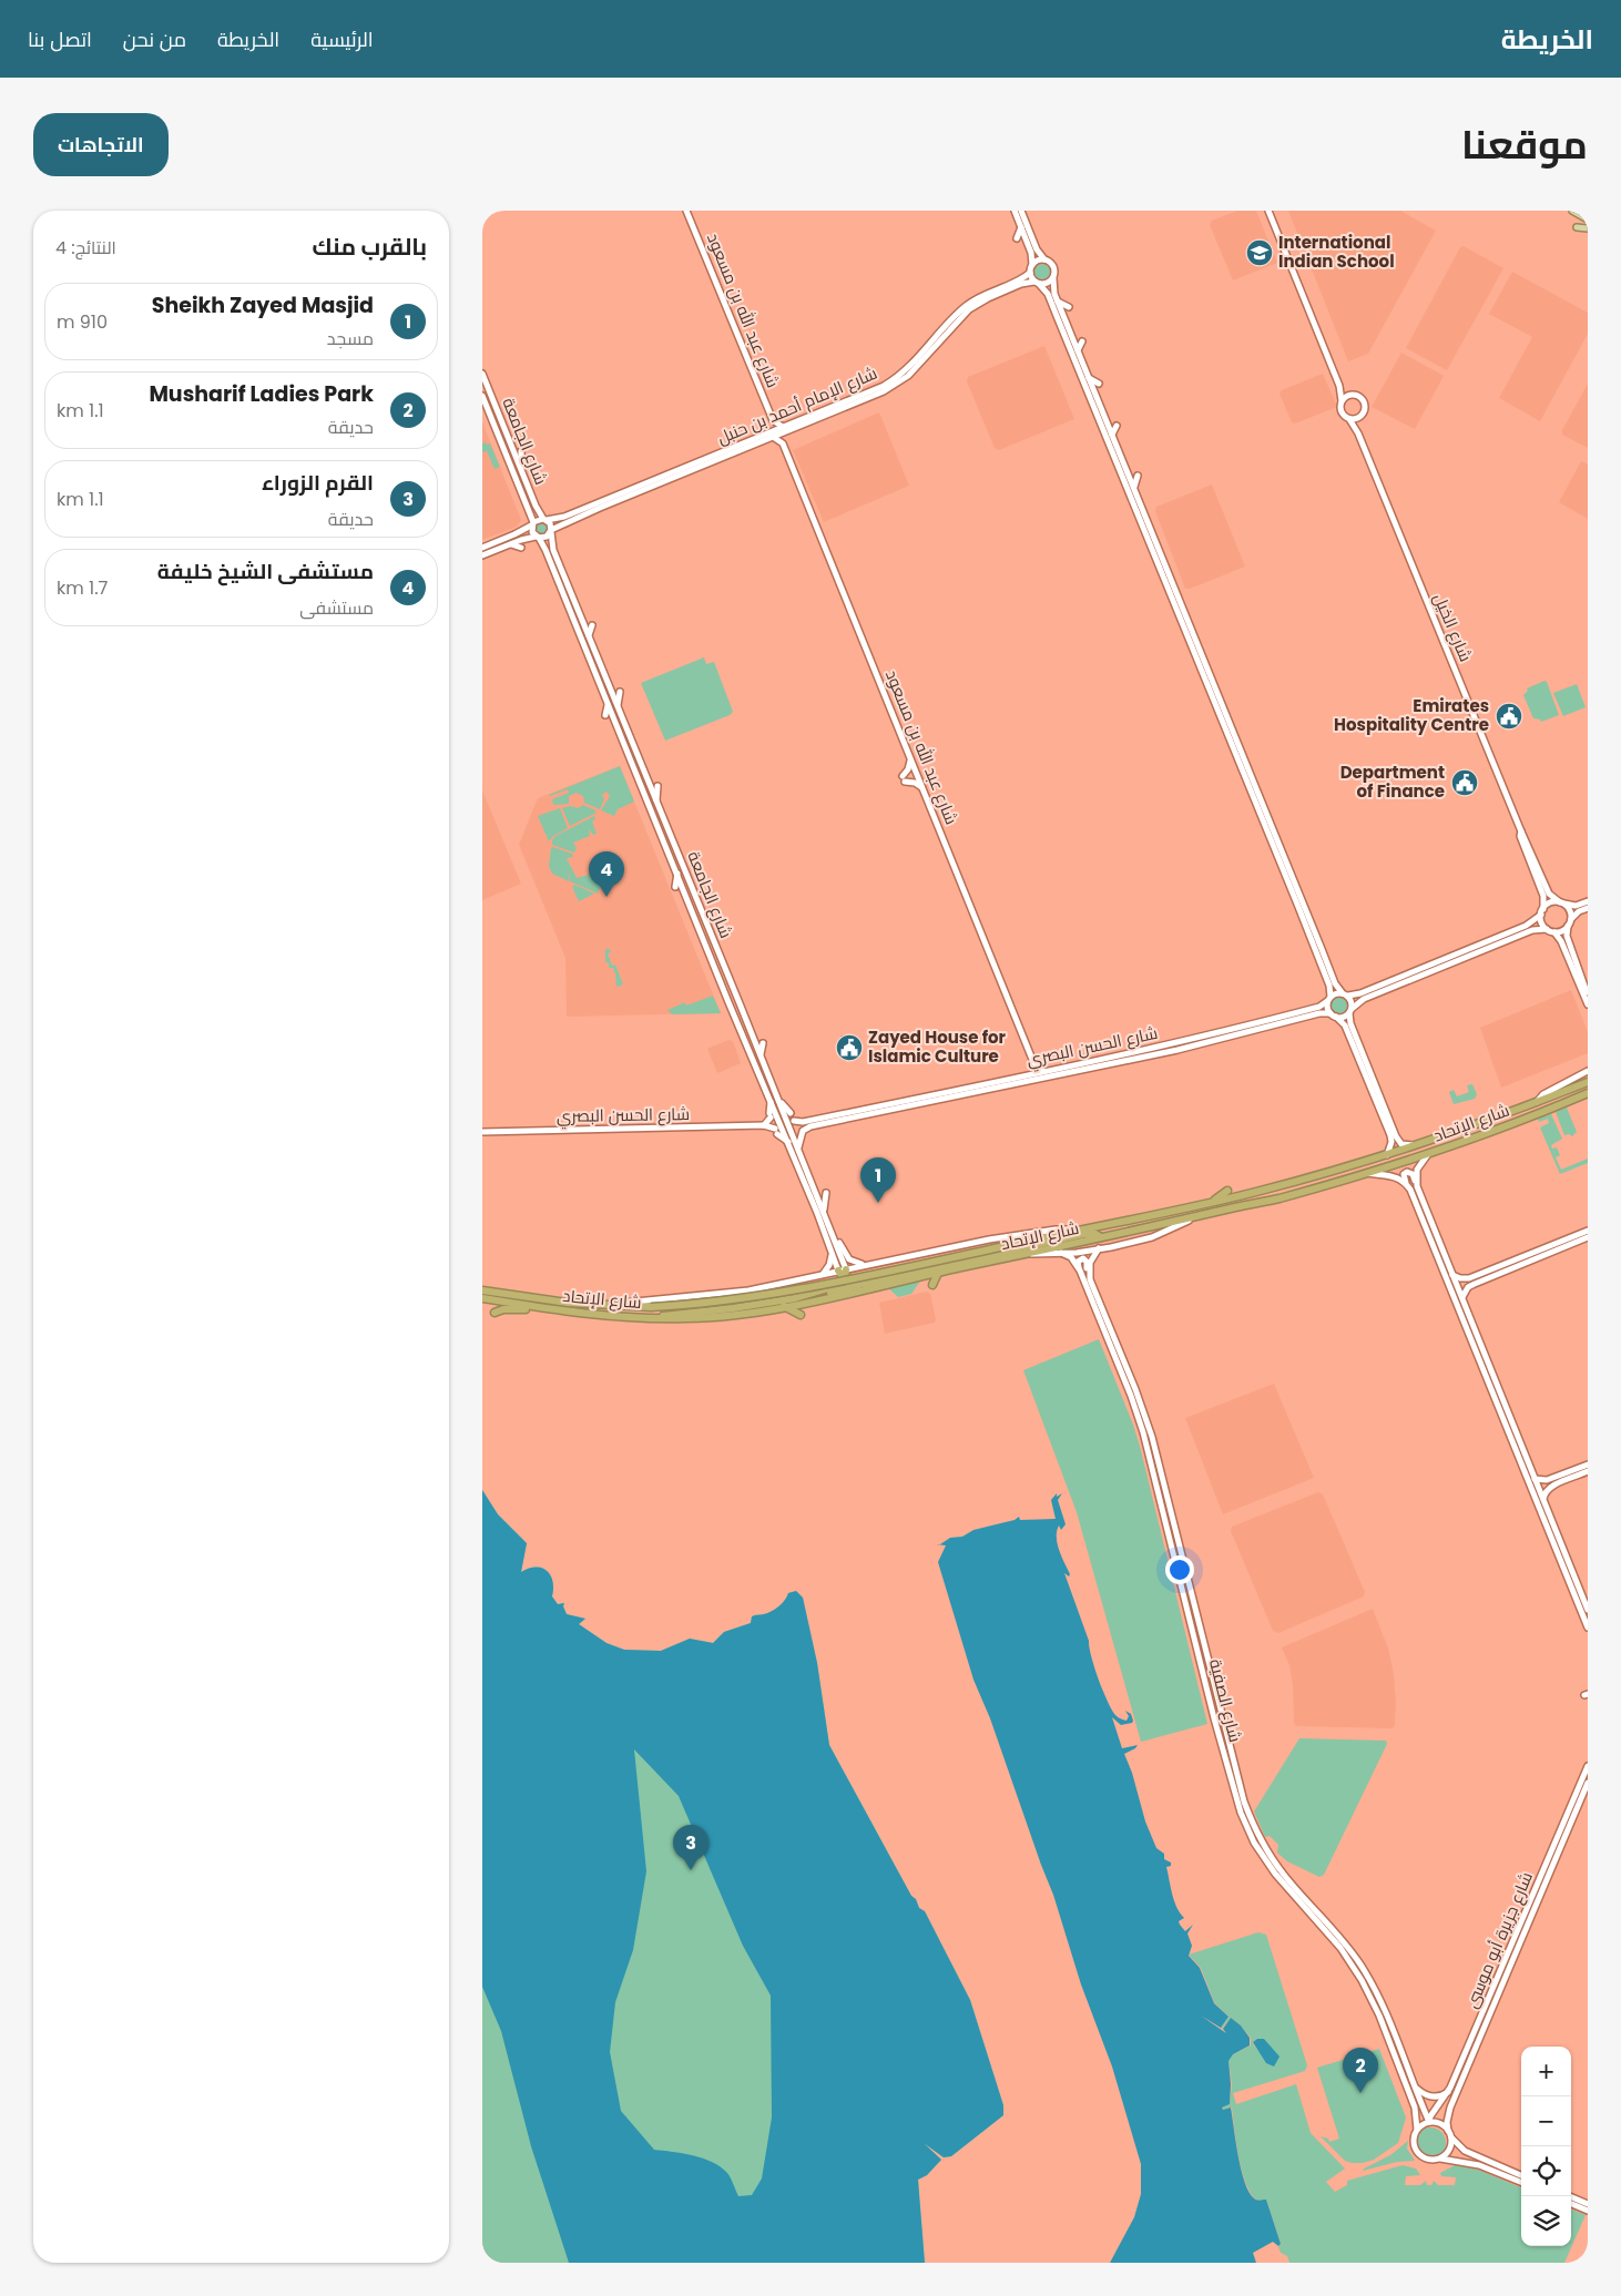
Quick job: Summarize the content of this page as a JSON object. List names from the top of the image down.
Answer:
{
  "streets": {
    "highway": ["شارع الإتحاد"],
    "main road": [
      "شارع عبد الله بن مسعود",
      "شارع الإمام أحمد بن حنبل",
      "شارع الجامعة",
      "شارع الخيل",
      "شارع الحسن البصري",
      "شارع الصفية",
      "شارع جزيرة أبو موسى"
    ]
  },
  "crossings": [
    ["شارع عبد الله بن مسعود", "شارع الحسن البصري"],
    ["شارع الإمام أحمد بن حنبل", "شارع الجامعة"],
    ["شارع الجامعة", "شارع الحسن البصري"],
    ["شارع الصفية", "شارع جزيرة أبو موسى"]
  ],
  "places": {
    "school or university": ["International Indian School"],
    "public building": ["Emirates Hospitality Centre", "Department of Finance", "Zayed House for Islamic Culture"]
  },
  "page": {
    "header": "الخريطة",
    "nav": [
      "الرئيسية",
      "الخريطة",
      "من نحن",
      "اتصل بنا"
    ],
    "title": "موقعنا",
    "buttons": "الاتجاهات",
    "heading": ["بالقرب منك", "النتائج: 4"],
    "list": [
      {
        "mark": "1",
        "name": "Sheikh Zayed Masjid",
        "note": "مسجد",
        "value": "910 m"
      },
      {
        "mark": "2",
        "name": "Musharif Ladies Park",
        "note": "حديقة",
        "value": "1.1 km"
      },
      {
        "mark": "3",
        "name": "القرم الزوراء",
        "note": "حديقة",
        "value": "1.1 km"
      },
      {
        "mark": "4",
        "name": "مستشفى الشيخ خليفة",
        "note": "مستشفى",
        "value": "1.7 km"
      }
    ],
    "pins": [
      "4",
      "1",
      "3",
      "2"
    ],
    "map_buttons": ["+", "−"]
  }
}
